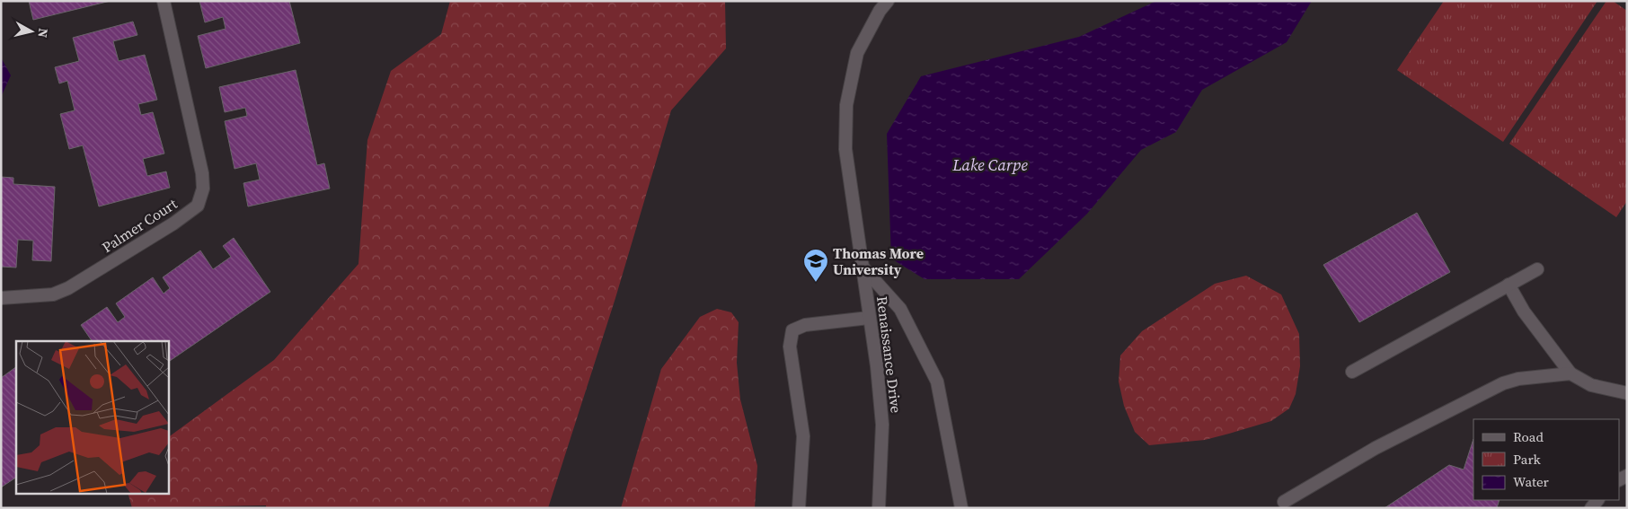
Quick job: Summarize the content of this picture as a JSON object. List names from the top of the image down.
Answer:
{
  "streets": {
    "street": ["Palmer Court", "Renaissance Drive"]
  },
  "water": ["Lake Carpe"],
  "places": {
    "school or university": ["Thomas More University"]
  },
  "legend": ["Road", "Park", "Water"],
  "north": "right"
}
